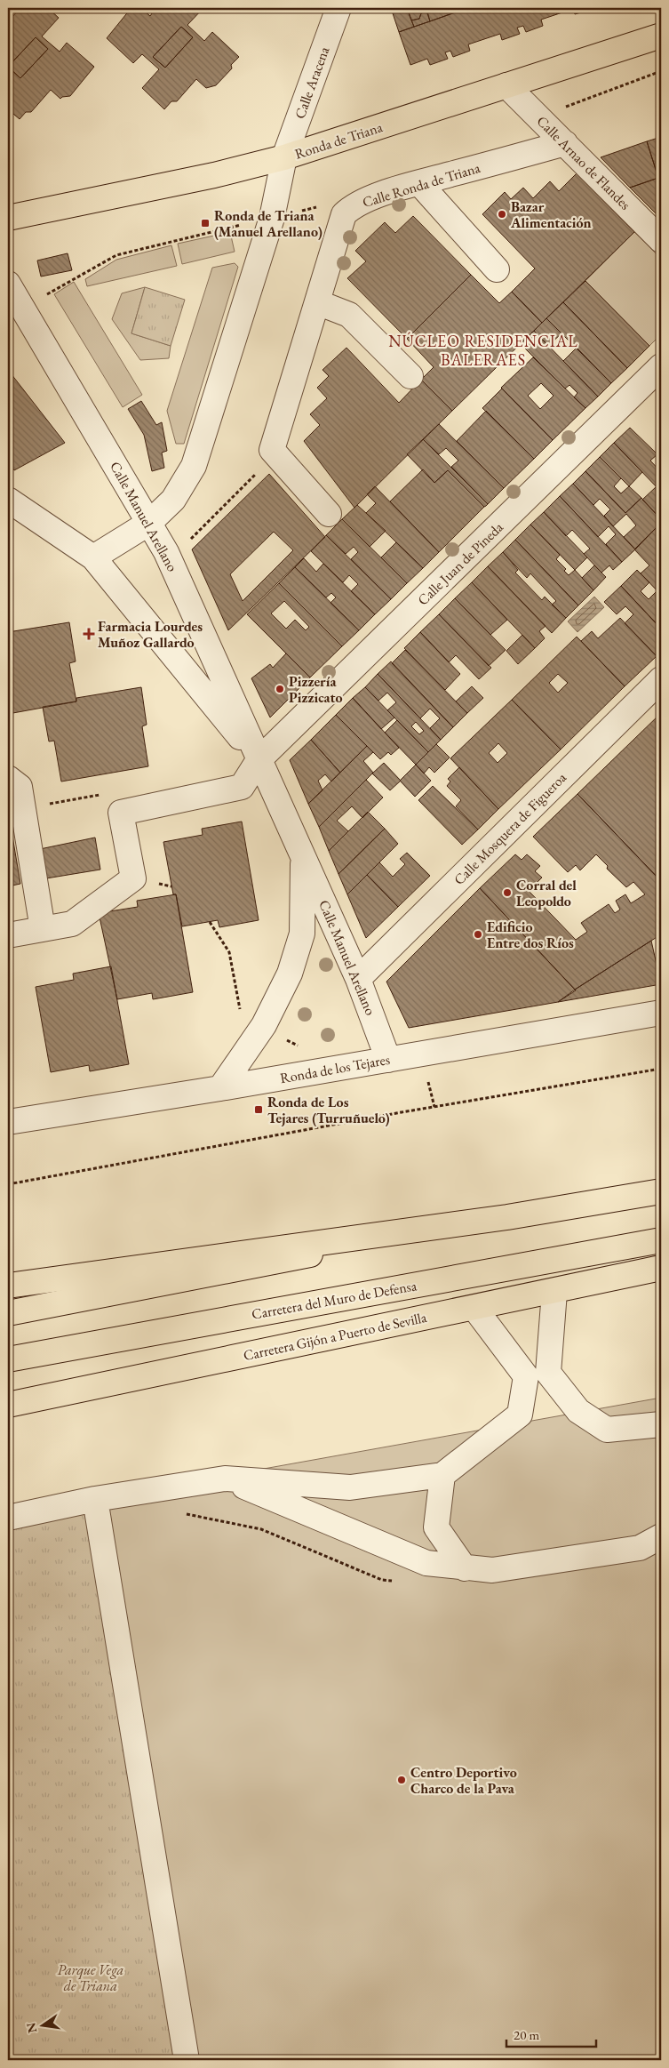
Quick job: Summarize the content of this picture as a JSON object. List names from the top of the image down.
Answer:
{
  "streets": {
    "main road": ["Ronda de Triana", "Carretera del Muro de Defensa", "Carretera Gijón a Puerto de Sevilla"],
    "street": [
      "Calle Aracena",
      "Calle Arnao de Flandes",
      "Calle Ronda de Triana",
      "Calle Manuel Arellano",
      "Calle Juan de Pineda",
      "Calle Mosquera de Figueroa",
      "Ronda de los Tejares"
    ]
  },
  "crossings": [
    ["Calle Aracena", "Ronda de Triana"],
    ["Calle Aracena", "Calle Manuel Arellano"],
    ["Ronda de Triana", "Calle Arnao de Flandes"],
    ["Calle Arnao de Flandes", "Calle Ronda de Triana"],
    ["Calle Manuel Arellano", "Calle Juan de Pineda"],
    ["Calle Manuel Arellano", "Calle Mosquera de Figueroa"],
    ["Calle Manuel Arellano", "Ronda de los Tejares"]
  ],
  "districts": ["NÚCLEO RESIDENCIAL BALERAES"],
  "parks": ["Parque Vega de Triana"],
  "places": {
    "other": [
      "Bazar Alimentación",
      "Pizzería Pizzicato",
      "Corral del Leopoldo",
      "Edificio Entre dos Ríos",
      "Centro Deportivo Charco de la Pava"
    ],
    "transit": ["Ronda de Triana (Manuel Arellano)", "Ronda de Los Tejares (Turruñuelo)"],
    "health": ["Farmacia Lourdes Muñoz Gallardo"]
  },
  "scale_bar": "20 m",
  "north": "left"
}
